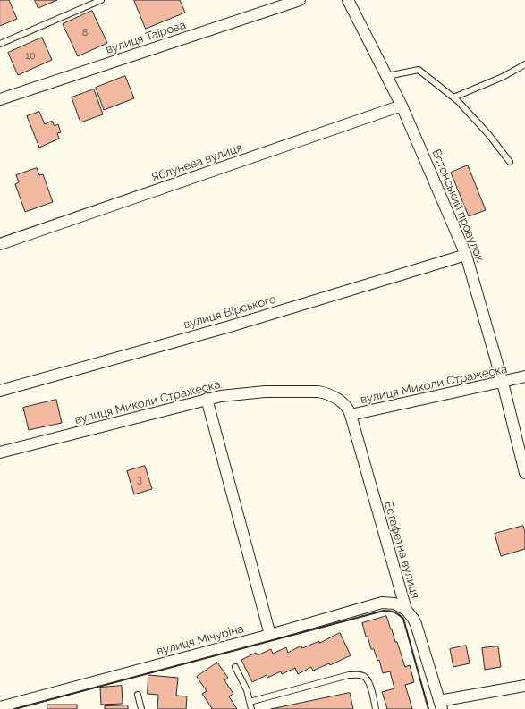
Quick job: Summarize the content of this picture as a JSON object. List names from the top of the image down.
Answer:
{
  "streets": {
    "street": [
      "вулиця Таїрова",
      "Яблунева вулиця",
      "Естонський провулок",
      "вулиця Вірського",
      "вулиця Миколи Стражеска",
      "Естафетна вулиця",
      "вулиця Мічуріна"
    ]
  },
  "crossings": [
    ["Яблунева вулиця", "Естонський провулок"],
    ["Естонський провулок", "вулиця Вірського"],
    ["Естонський провулок", "вулиця Миколи Стражеска"],
    ["вулиця Миколи Стражеска", "Естафетна вулиця"],
    ["Естафетна вулиця", "вулиця Мічуріна"]
  ],
  "house_numbers": ["8", "10", "3"]
}
